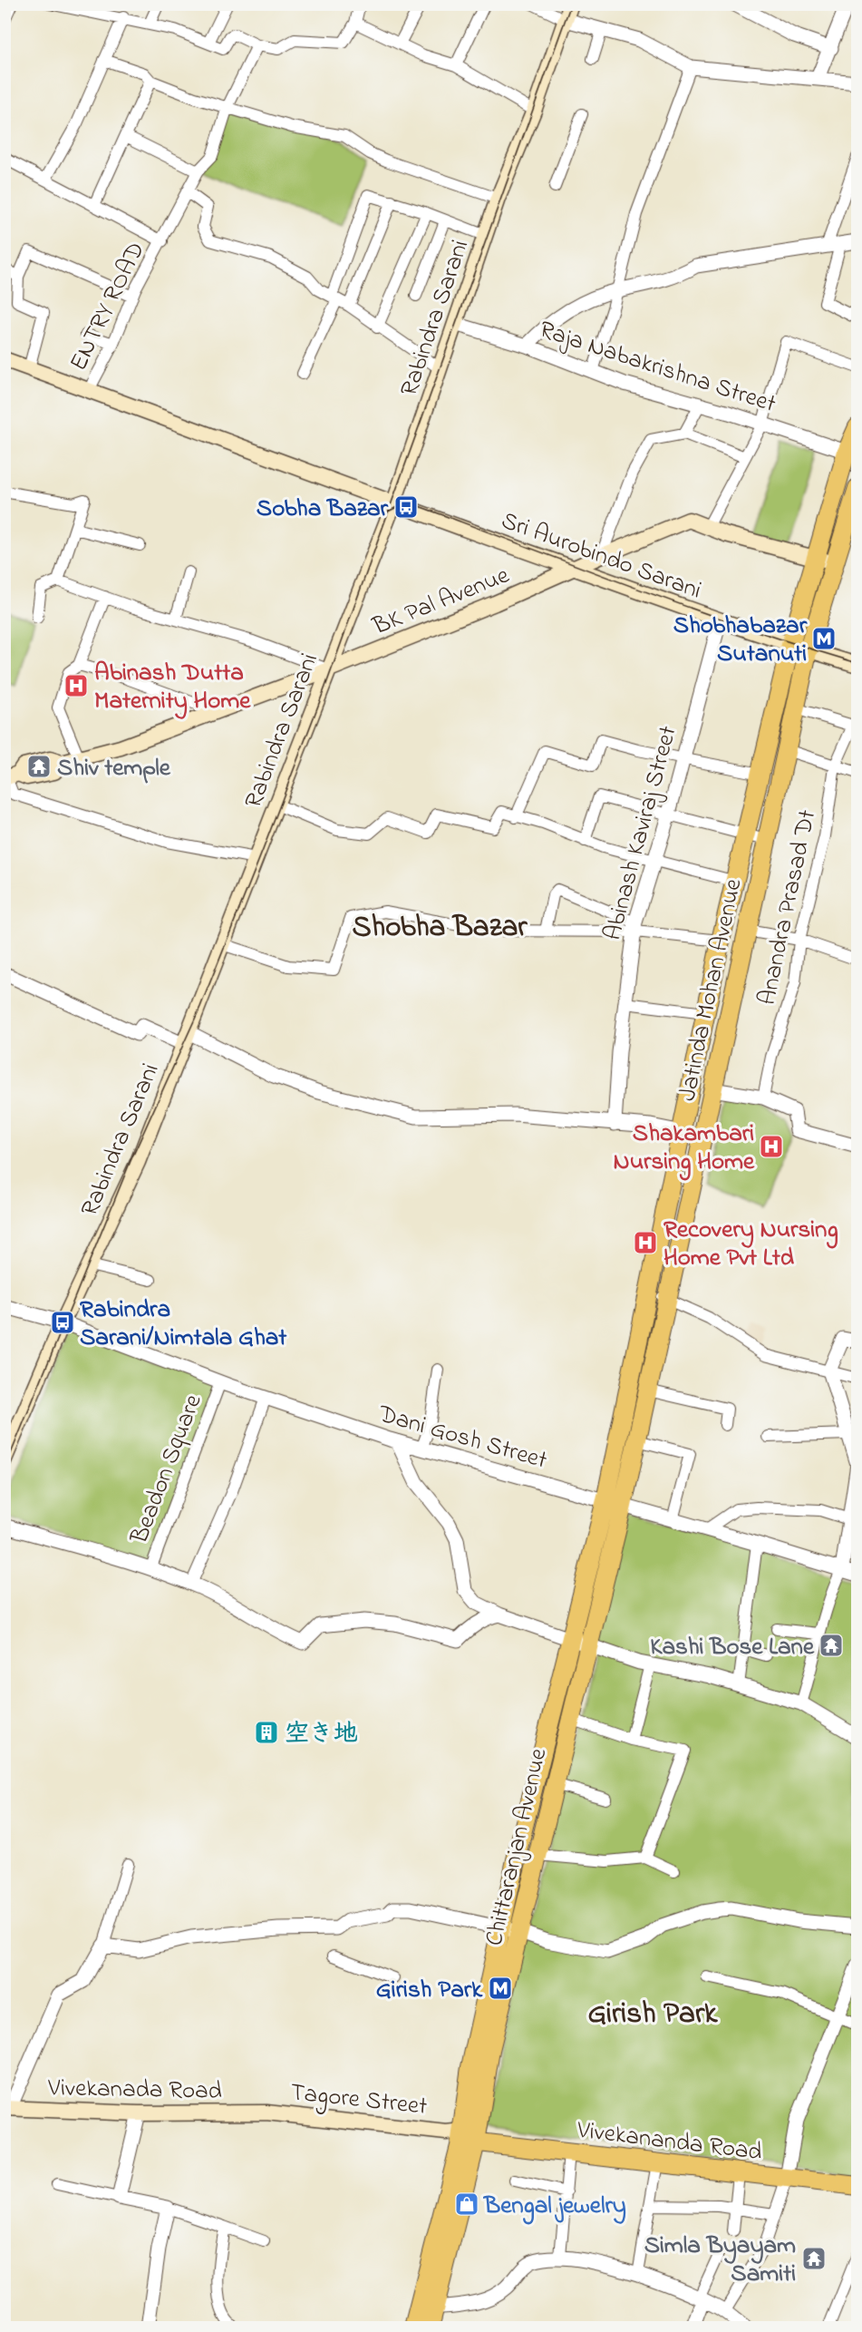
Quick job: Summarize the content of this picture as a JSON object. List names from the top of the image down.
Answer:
{
  "streets": {
    "main road": [
      "Rabindra Sarani",
      "Sri Aurobindo Sarani",
      "BK Pal Avenue",
      "Jatinda Mohan Avenue",
      "Chittaranjan Avenue",
      "Vivekanada Road",
      "Tagore Street",
      "Vivekananda Road"
    ],
    "street": [
      "ENTRY ROAD",
      "Raja Nabakrishna Street",
      "Abinash Kaviraj Street",
      "Anandra Prasad Dt",
      "Dani Gosh Street",
      "Beadon Square"
    ]
  },
  "crossings": [
    ["ENTRY ROAD", "Sri Aurobindo Sarani"],
    ["Rabindra Sarani", "Raja Nabakrishna Street"],
    ["Rabindra Sarani", "Sri Aurobindo Sarani"],
    ["Rabindra Sarani", "BK Pal Avenue"],
    ["Rabindra Sarani", "Dani Gosh Street"],
    ["Sri Aurobindo Sarani", "BK Pal Avenue"],
    ["Sri Aurobindo Sarani", "Abinash Kaviraj Street"],
    ["Sri Aurobindo Sarani", "Jatinda Mohan Avenue"],
    ["BK Pal Avenue", "Jatinda Mohan Avenue"],
    ["Anandra Prasad Dt", "Jatinda Mohan Avenue"],
    ["Jatinda Mohan Avenue", "Dani Gosh Street"],
    ["Jatinda Mohan Avenue", "Chittaranjan Avenue"],
    ["Dani Gosh Street", "Beadon Square"],
    ["Dani Gosh Street", "Chittaranjan Avenue"],
    ["Chittaranjan Avenue", "Tagore Street"],
    ["Chittaranjan Avenue", "Vivekananda Road"],
    ["Vivekanada Road", "Tagore Street"],
    ["Tagore Street", "Vivekananda Road"]
  ],
  "districts": ["Shobha Bazar", "Girish Park"],
  "places": {
    "bus stop": ["Sobha Bazar", "Rabindra Sarani/Nimtala Ghat"],
    "metro station": ["Shobhabazar Sutanuti", "Girish Park"],
    "hospital": ["Abinash Dutta Maternity Home", "Shakambari Nursing Home", "Recovery Nursing Home Pvt Ltd"],
    "temple": ["Shiv temple", "Kashi Bose Lane", "Simla Byayam Samiti"],
    "building": ["空き地"],
    "shop": ["Bengal jewelry"]
  }
}
